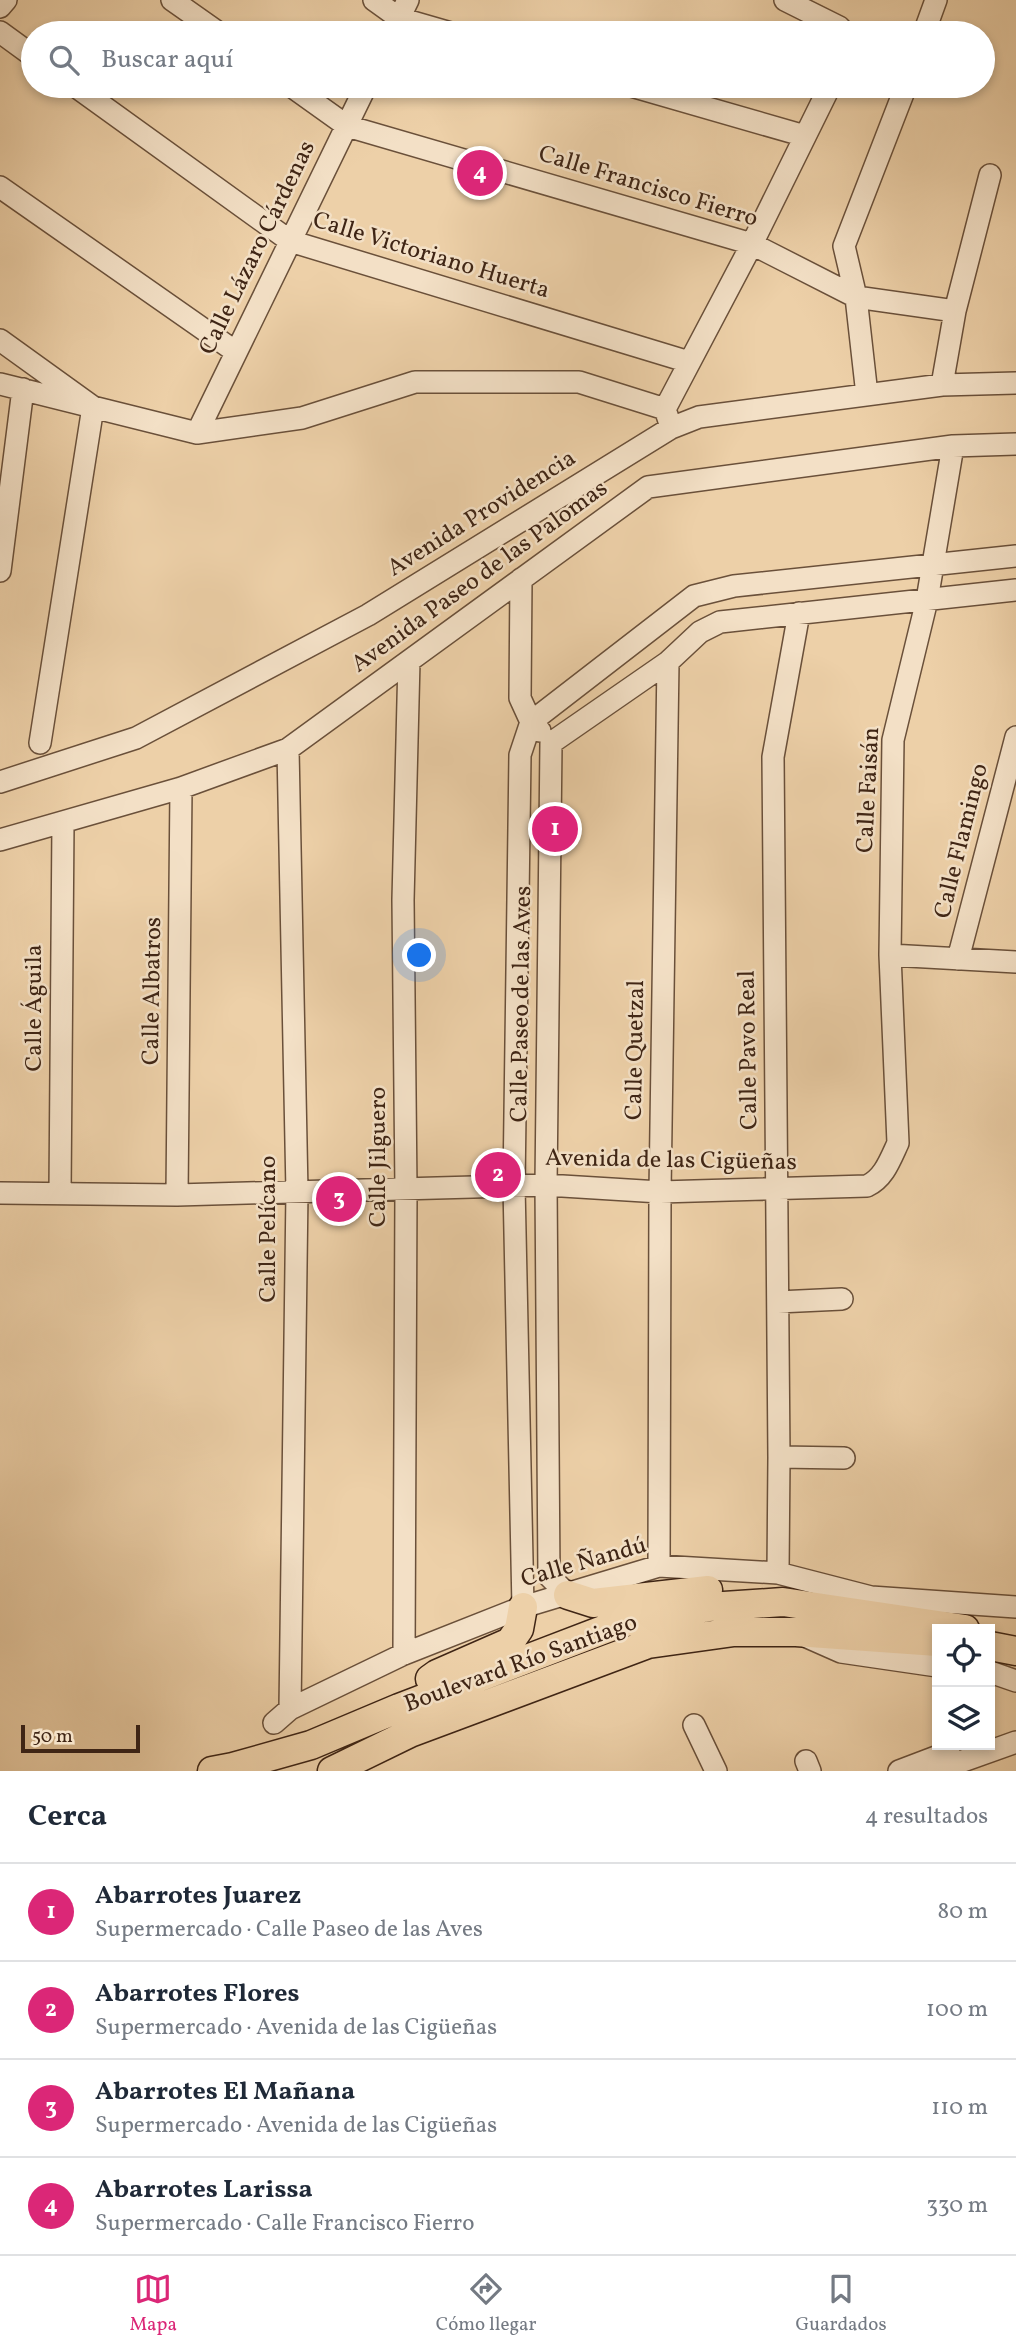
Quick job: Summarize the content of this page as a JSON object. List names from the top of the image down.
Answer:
{
  "streets": {
    "main road": ["Boulevard Río Santiago"],
    "street": [
      "Calle Francisco Fierro",
      "Calle Lázaro Cárdenas",
      "Calle Victoriano Huerta",
      "Avenida Providencia",
      "Avenida Paseo de las Palomas",
      "Calle Faisán",
      "Calle Flamingo",
      "Calle Albatros",
      "Calle Paseo de las Aves",
      "Calle Águila",
      "Calle Quetzal",
      "Calle Pavo Real",
      "Calle Jilguero",
      "Avenida de las Cigüeñas",
      "Calle Pelícano",
      "Calle Ñandú"
    ]
  },
  "crossings": [
    ["Calle Francisco Fierro", "Calle Lázaro Cárdenas"],
    ["Calle Lázaro Cárdenas", "Calle Victoriano Huerta"],
    ["Avenida Paseo de las Palomas", "Calle Faisán"],
    ["Avenida Paseo de las Palomas", "Calle Albatros"],
    ["Avenida Paseo de las Palomas", "Calle Águila"],
    ["Avenida Paseo de las Palomas", "Calle Jilguero"],
    ["Avenida Paseo de las Palomas", "Calle Pelícano"],
    ["Calle Faisán", "Avenida de las Cigüeñas"],
    ["Calle Albatros", "Avenida de las Cigüeñas"],
    ["Calle Paseo de las Aves", "Avenida de las Cigüeñas"],
    ["Calle Paseo de las Aves", "Calle Ñandú"],
    ["Calle Águila", "Avenida de las Cigüeñas"],
    ["Calle Quetzal", "Avenida de las Cigüeñas"],
    ["Calle Quetzal", "Calle Ñandú"],
    ["Calle Pavo Real", "Avenida de las Cigüeñas"],
    ["Calle Pavo Real", "Calle Ñandú"],
    ["Calle Jilguero", "Avenida de las Cigüeñas"],
    ["Calle Jilguero", "Calle Ñandú"],
    ["Avenida de las Cigüeñas", "Calle Pelícano"],
    ["Calle Pelícano", "Calle Ñandú"]
  ],
  "scale_bar": "50 m",
  "page": {
    "search": "Buscar aquí",
    "pins": [
      "4",
      "1",
      "2",
      "3"
    ],
    "scale": "50 m",
    "heading": ["Cerca", "4 resultados"],
    "list": [
      {
        "mark": "1",
        "name": "Abarrotes Juarez",
        "note": "Supermercado · Calle Paseo de las Aves",
        "value": "80 m"
      },
      {
        "mark": "2",
        "name": "Abarrotes Flores",
        "note": "Supermercado · Avenida de las Cigüeñas",
        "value": "100 m"
      },
      {
        "mark": "3",
        "name": "Abarrotes El Mañana",
        "note": "Supermercado · Avenida de las Cigüeñas",
        "value": "110 m"
      },
      {
        "mark": "4",
        "name": "Abarrotes Larissa",
        "note": "Supermercado · Calle Francisco Fierro",
        "value": "330 m"
      }
    ],
    "nav": ["Mapa", "Cómo llegar", "Guardados"]
  }
}
